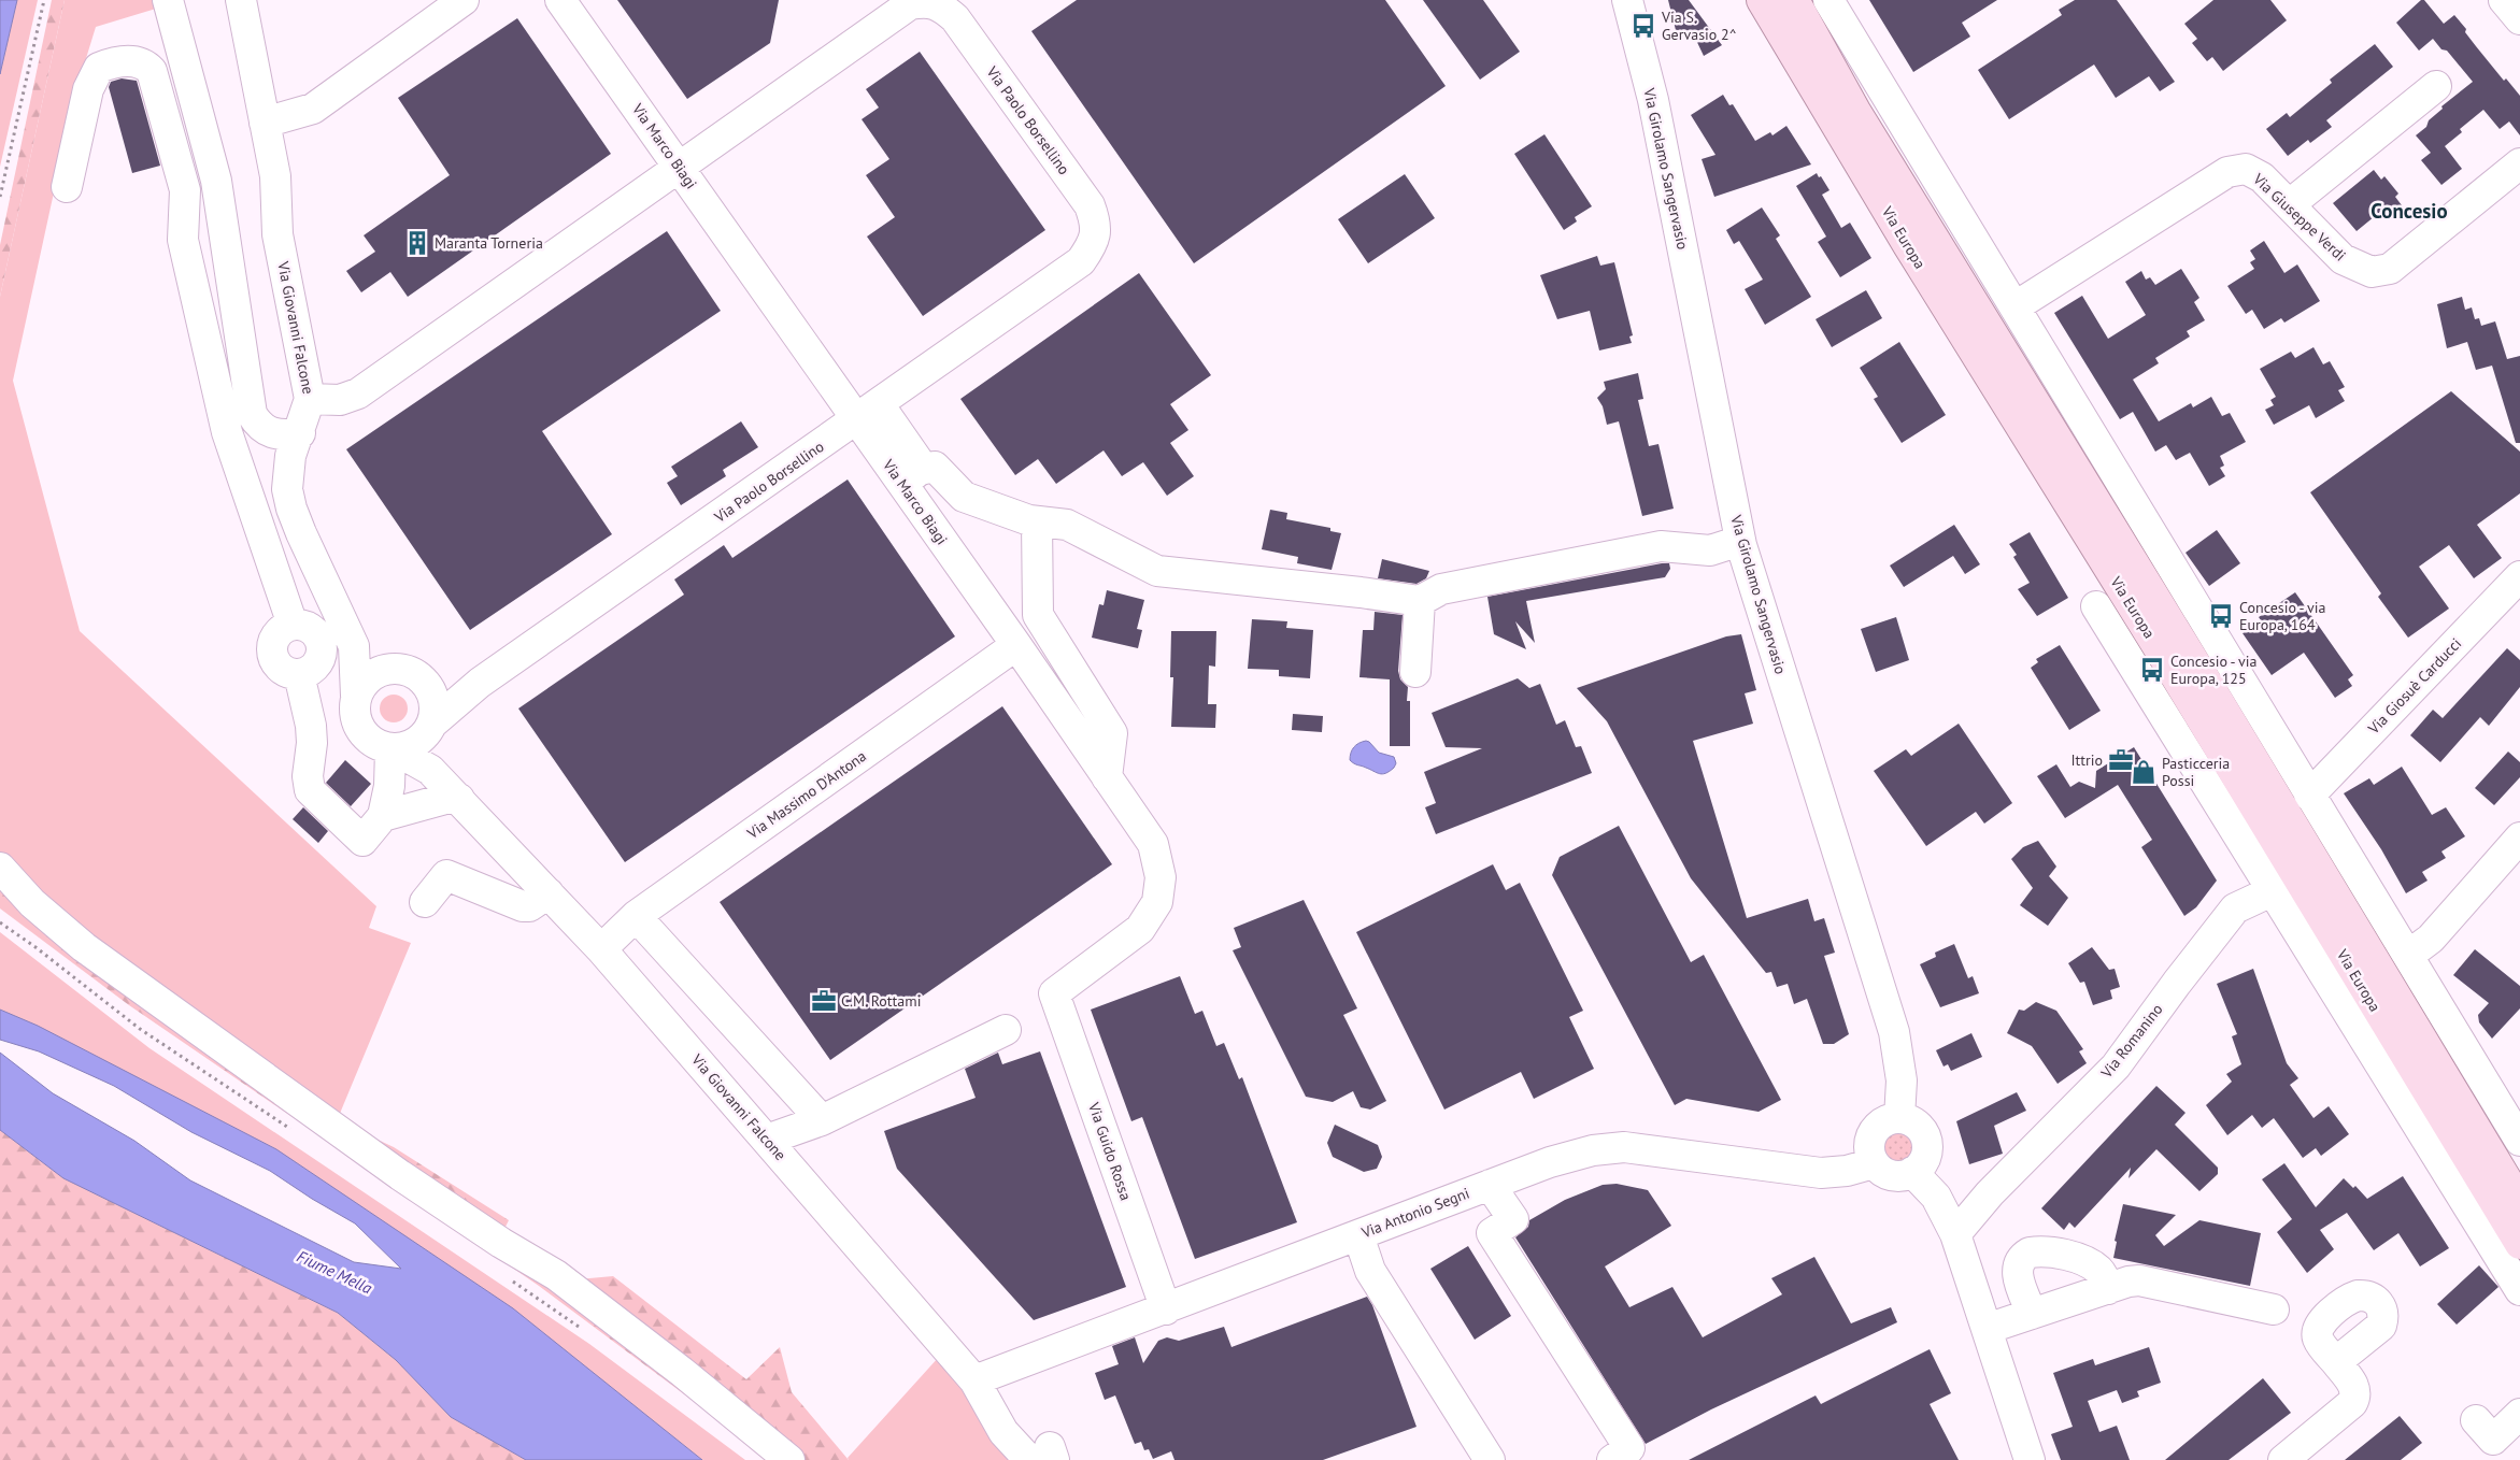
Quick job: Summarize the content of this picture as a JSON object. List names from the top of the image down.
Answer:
{
  "streets": {
    "main road": ["Via Europa"],
    "street": [
      "Via Paolo Borsellino",
      "Via Marco Biagi",
      "Via Girolamo Sangervasio",
      "Via Giuseppe Verdi",
      "Via Giovanni Falcone",
      "Via Giosuè Carducci",
      "Via Massimo D'Antona",
      "Via Romanino",
      "Via Guido Rossa",
      "Via Antonio Segni"
    ]
  },
  "crossings": [
    ["Via Paolo Borsellino", "Via Marco Biagi"],
    ["Via Paolo Borsellino", "Via Giovanni Falcone"],
    ["Via Marco Biagi", "Via Massimo D'Antona"],
    ["Via Marco Biagi", "Via Guido Rossa"],
    ["Via Girolamo Sangervasio", "Via Antonio Segni"],
    ["Via Giovanni Falcone", "Via Massimo D'Antona"],
    ["Via Giovanni Falcone", "Via Antonio Segni"],
    ["Via Guido Rossa", "Via Antonio Segni"]
  ],
  "districts": ["Concesio"],
  "water": ["Fiume Mella"],
  "places": {
    "bus stop": ["Via S. Gervasio 2^", "Concesio - via Europa, 164", "Concesio - via Europa, 125"],
    "building": ["Maranta Torneria"],
    "office": ["Ittrio", "C.M. Rottami"],
    "shop": ["Pasticceria Possi"]
  }
}
